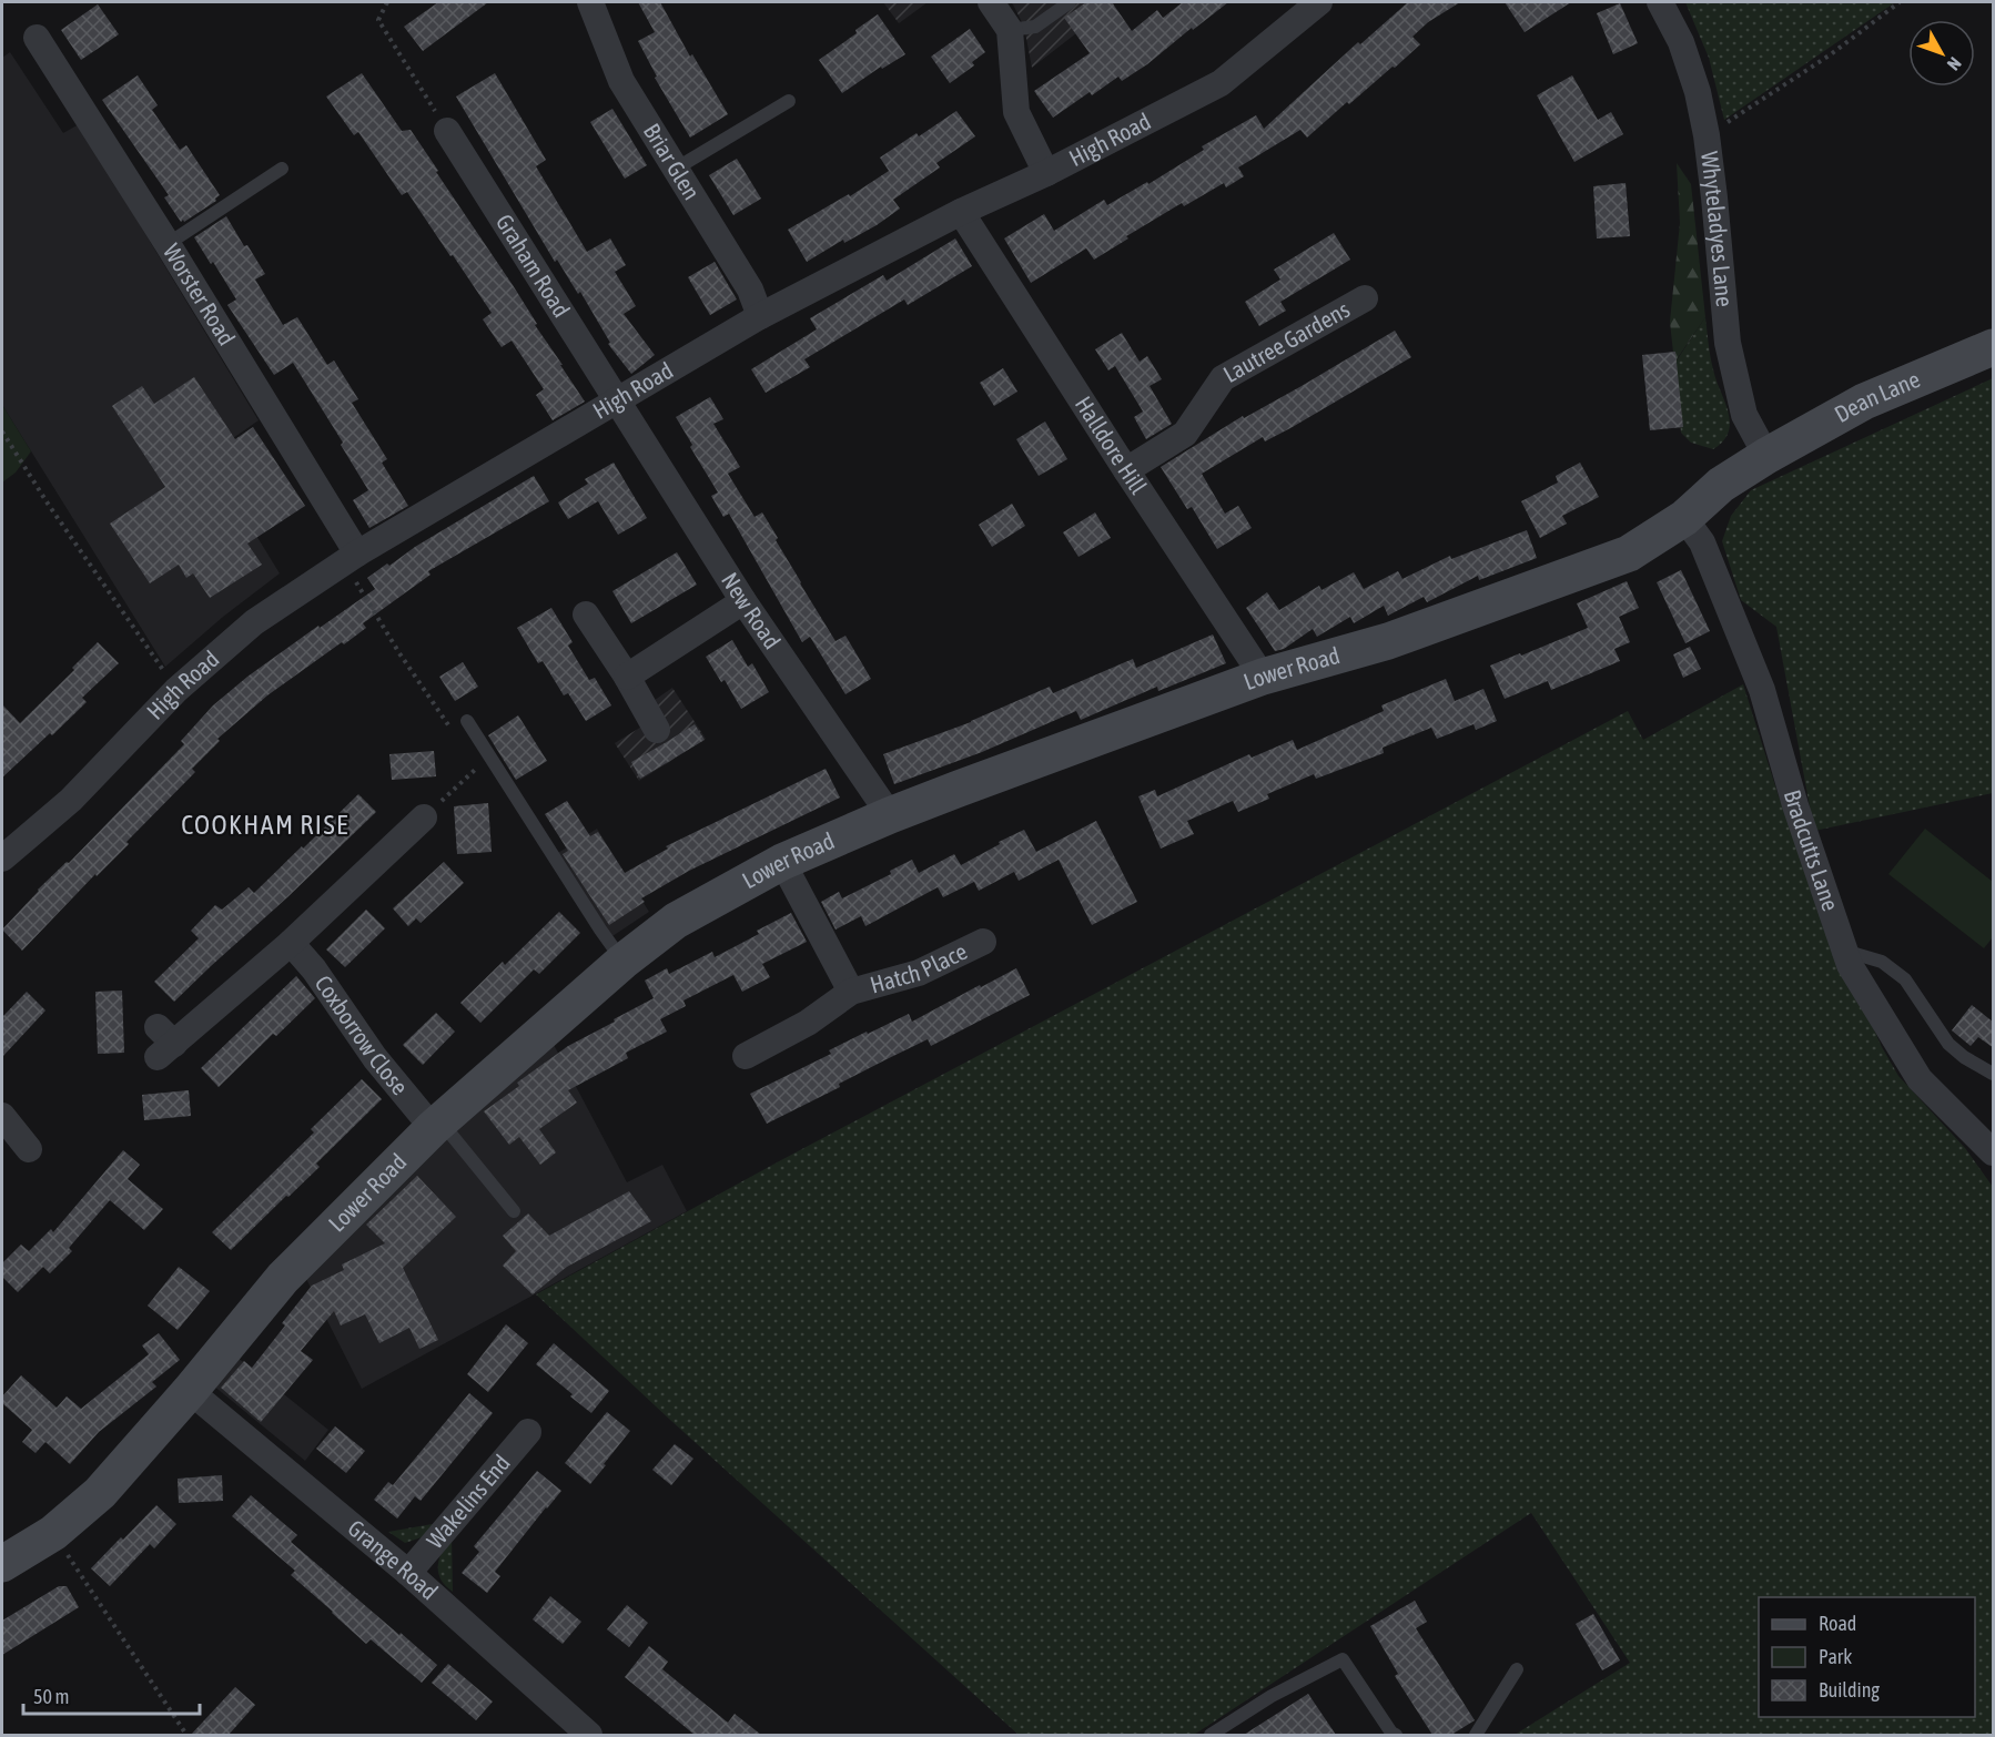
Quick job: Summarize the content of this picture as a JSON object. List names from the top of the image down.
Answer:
{
  "streets": {
    "street": [
      "High Road",
      "Briar Glen",
      "Whyteladyes Lane",
      "Graham Road",
      "Worster Road",
      "Lautree Gardens",
      "Dean Lane",
      "Halldore Hill",
      "New Road",
      "Lower Road",
      "Bradcutts Lane",
      "Hatch Place",
      "Coxborrow Close",
      "Wakelins End",
      "Grange Road"
    ]
  },
  "crossings": [
    ["High Road", "Briar Glen"],
    ["High Road", "Graham Road"],
    ["High Road", "Worster Road"],
    ["High Road", "Halldore Hill"],
    ["High Road", "New Road"],
    ["Whyteladyes Lane", "Dean Lane"],
    ["Whyteladyes Lane", "Lower Road"],
    ["Graham Road", "New Road"],
    ["Lautree Gardens", "Halldore Hill"],
    ["Dean Lane", "Lower Road"],
    ["Halldore Hill", "Lower Road"],
    ["New Road", "Lower Road"],
    ["Lower Road", "Bradcutts Lane"],
    ["Lower Road", "Hatch Place"],
    ["Lower Road", "Coxborrow Close"],
    ["Lower Road", "Grange Road"],
    ["Wakelins End", "Grange Road"]
  ],
  "districts": ["COOKHAM RISE"],
  "legend": ["Road", "Park", "Building"],
  "scale_bar": "50 m",
  "north": "bottom right"
}
